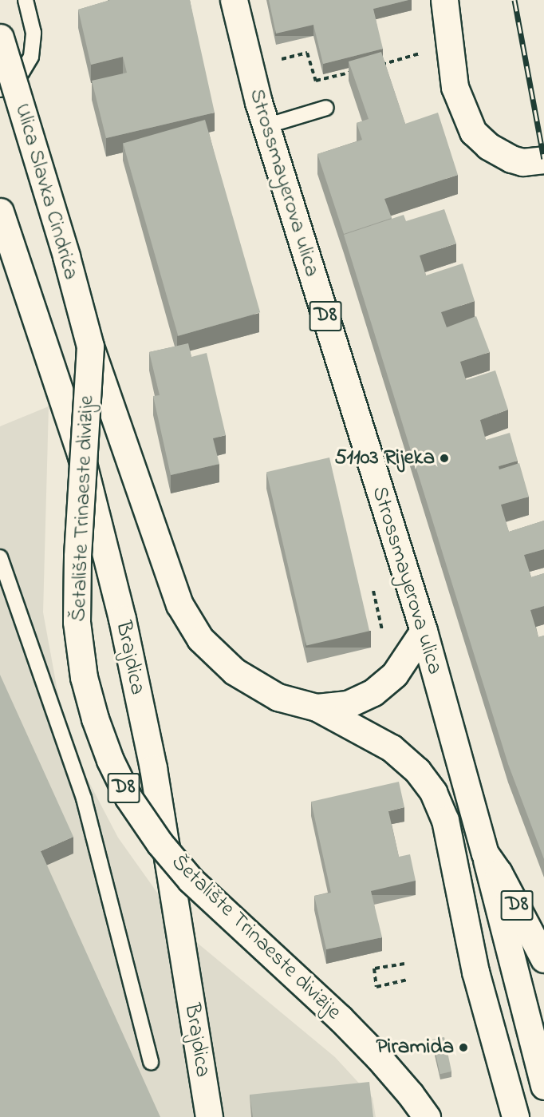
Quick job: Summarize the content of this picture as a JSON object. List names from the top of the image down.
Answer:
{
  "streets": {
    "main road": [
      "Strossmayerova ulica",
      "Ulica Slavka Cindrića",
      "D8",
      "Šetalište Trinaeste divizije",
      "Brajdica"
    ]
  },
  "crossings": [
    ["Ulica Slavka Cindrića", "Šetalište Trinaeste divizije"]
  ],
  "places": ["51103 Rijeka", "Piramida"]
}
